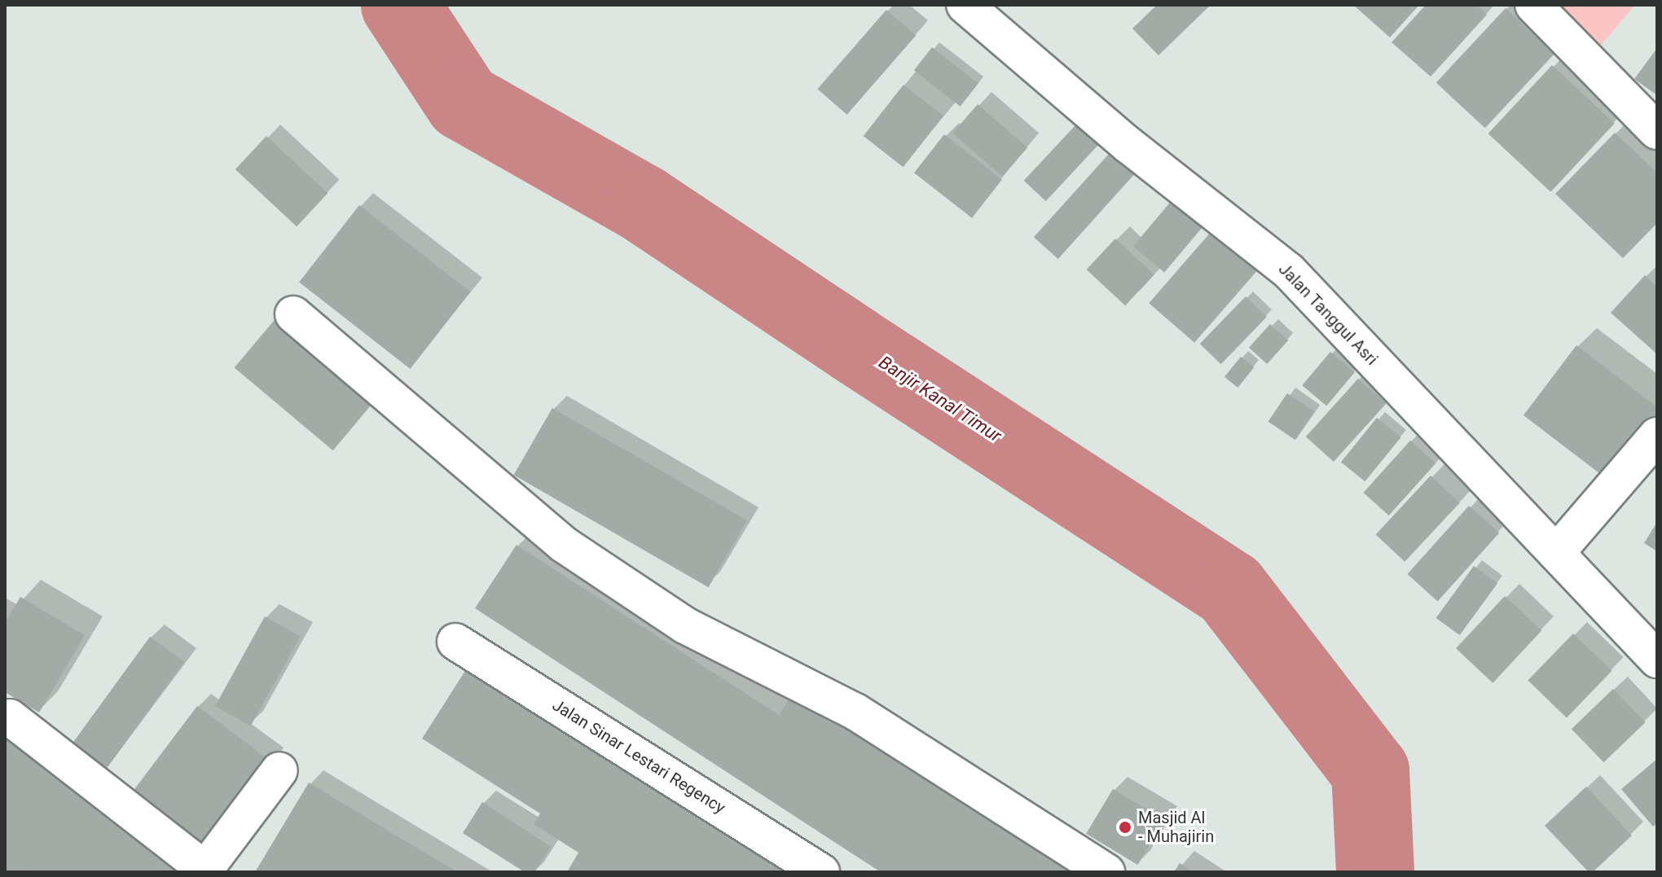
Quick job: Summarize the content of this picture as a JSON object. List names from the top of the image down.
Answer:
{
  "streets": {
    "street": ["Jalan Tanggul Asri", "Jalan Sinar Lestari Regency"]
  },
  "water": ["Banjir Kanal Timur"],
  "places": ["Masjid Al - Muhajirin"]
}
